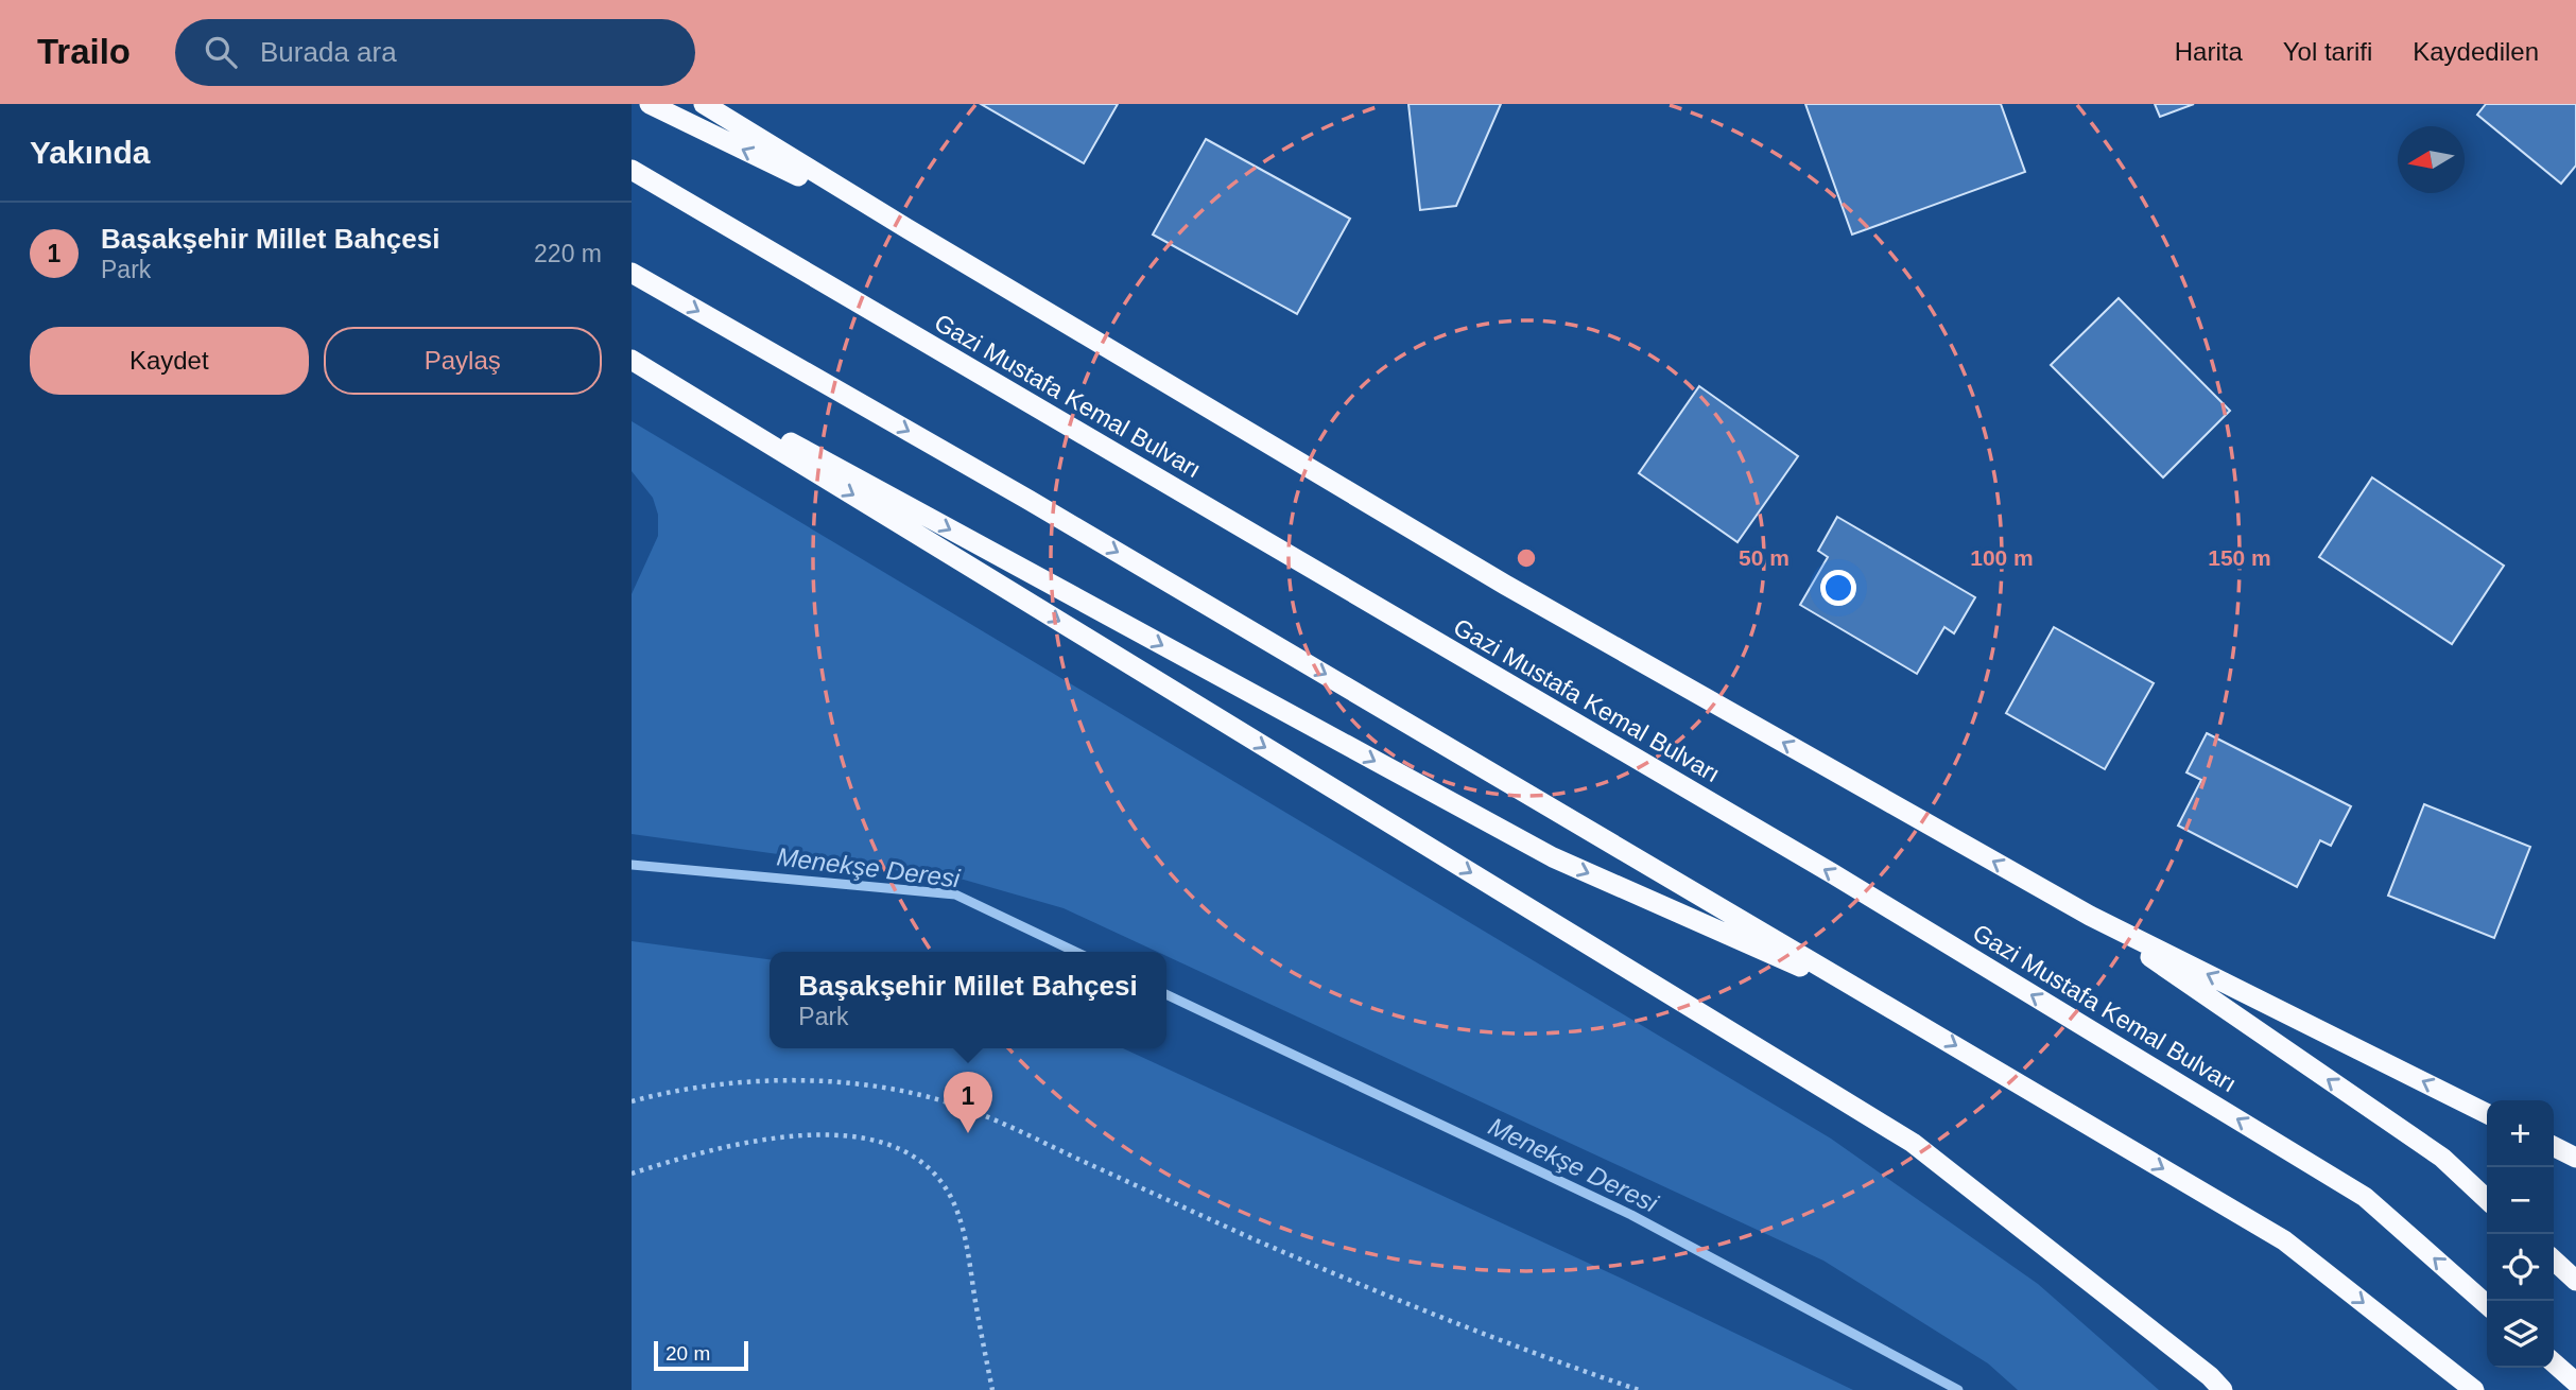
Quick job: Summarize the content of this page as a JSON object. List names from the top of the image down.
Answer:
{
  "streets": {
    "highway": ["Gazi Mustafa Kemal Bulvarı"]
  },
  "water": ["Menekşe Deresi"],
  "scale_bar": "20 m",
  "north": "left",
  "page": {
    "header": "Trailo",
    "search": "Burada ara",
    "nav": ["Harita", "Yol tarifi", "Kaydedilen"],
    "heading": "Yakında",
    "list": [
      {
        "mark": "1",
        "name": "Başakşehir Millet Bahçesi",
        "note": "Park",
        "value": "220 m"
      }
    ],
    "buttons": ["Kaydet", "Paylaş"],
    "popup": ["Başakşehir Millet Bahçesi", "Park"],
    "pins": "1",
    "map_buttons": ["+", "−"],
    "scale": "20 m"
  },
  "rings": ["50 m", "100 m", "150 m"]
}
